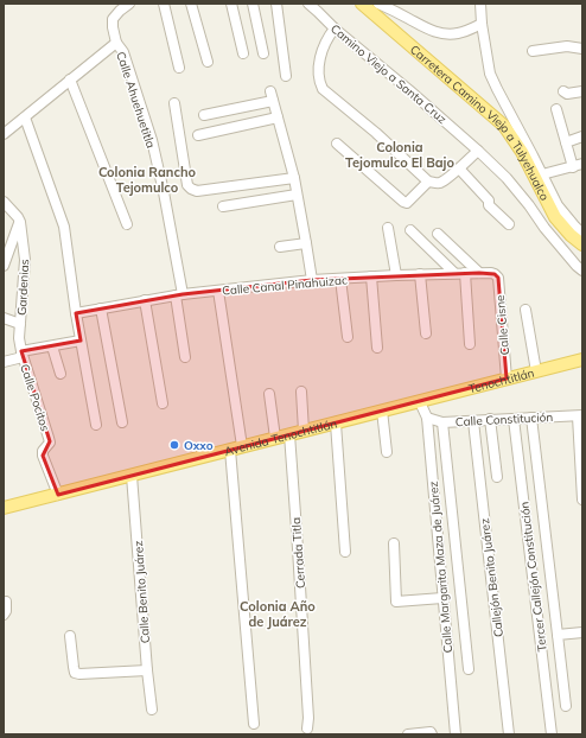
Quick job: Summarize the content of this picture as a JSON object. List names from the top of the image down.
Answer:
{
  "streets": {
    "main road": ["Carretera Camino Viejo a Tulyehualco", "Tenochtitlán", "Avenida Tenochtitlán"],
    "street": [
      "Camino Viejo a Santa Cruz",
      "Calle Ahuehuetitla",
      "Calle Canal Pinahuizac",
      "Gardenias",
      "Calle Cisne",
      "Calle Pocitos",
      "Calle Constitución",
      "Cerrada Titla",
      "Calle Margarita Maza de Juárez",
      "Tercer Callejón Constitución",
      "Callejón Benito Juárez",
      "Calle Benito Juárez"
    ]
  },
  "crossings": [
    ["Calle Ahuehuetitla", "Calle Canal Pinahuizac"],
    ["Calle Canal Pinahuizac", "Calle Cisne"],
    ["Gardenias", "Calle Pocitos"],
    ["Calle Cisne", "Tenochtitlán"],
    ["Tenochtitlán", "Avenida Tenochtitlán"],
    ["Tenochtitlán", "Calle Margarita Maza de Juárez"],
    ["Calle Pocitos", "Avenida Tenochtitlán"],
    ["Calle Constitución", "Calle Margarita Maza de Juárez"],
    ["Calle Constitución", "Tercer Callejón Constitución"],
    ["Calle Constitución", "Callejón Benito Juárez"],
    ["Avenida Tenochtitlán", "Cerrada Titla"],
    ["Avenida Tenochtitlán", "Calle Margarita Maza de Juárez"],
    ["Avenida Tenochtitlán", "Calle Benito Juárez"]
  ],
  "districts": ["Colonia Tejomulco El Bajo", "Colonia Rancho Tejomulco", "Colonia Año de Juárez"],
  "places": ["Oxxo"]
}
